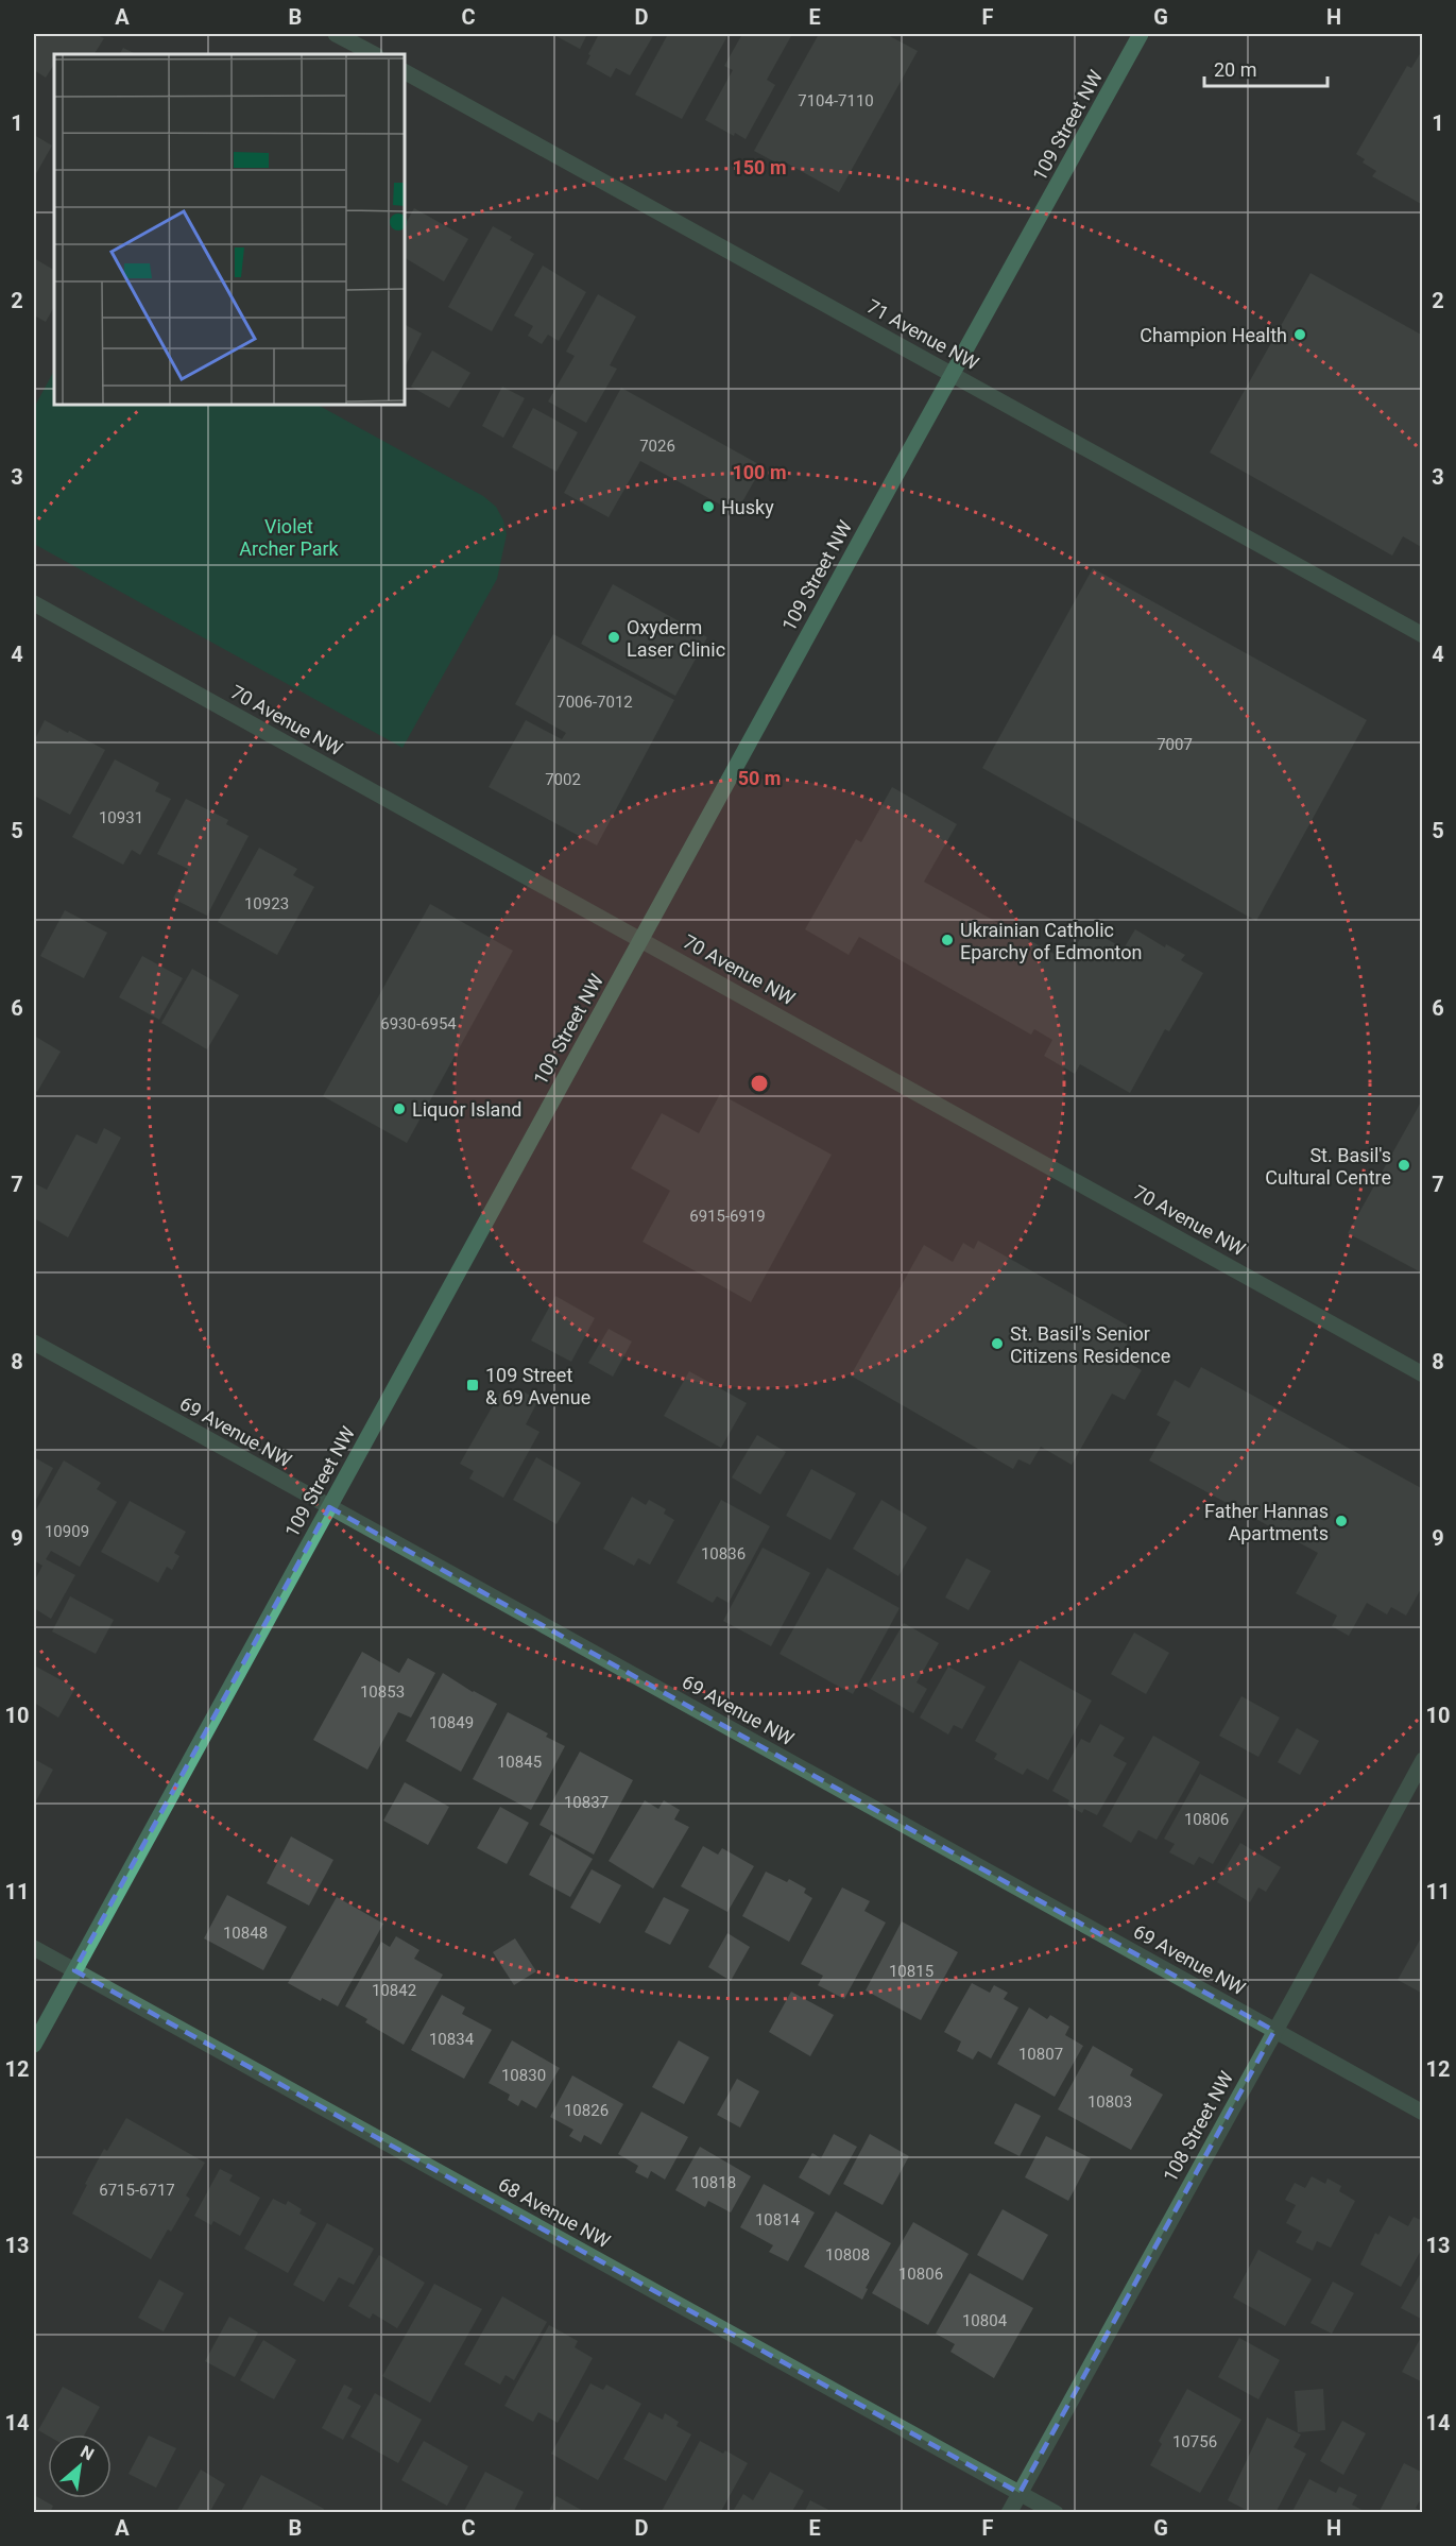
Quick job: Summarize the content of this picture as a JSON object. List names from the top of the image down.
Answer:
{
  "streets": {
    "main road": ["109 Street NW"],
    "street": [
      "71 Avenue NW",
      "70 Avenue NW",
      "69 Avenue NW",
      "108 Street NW",
      "68 Avenue NW"
    ]
  },
  "crossings": [
    ["109 Street NW", "71 Avenue NW"],
    ["109 Street NW", "70 Avenue NW"],
    ["109 Street NW", "69 Avenue NW"],
    ["109 Street NW", "68 Avenue NW"],
    ["69 Avenue NW", "108 Street NW"],
    ["108 Street NW", "68 Avenue NW"]
  ],
  "parks": ["Violet Archer Park"],
  "places": {
    "other": [
      "Champion Health",
      "Husky",
      "Oxyderm Laser Clinic",
      "Ukrainian Catholic Eparchy of Edmonton",
      "Liquor Island",
      "St. Basil's Cultural Centre",
      "St. Basil's Senior Citizens Residence",
      "Father Hannas Apartments"
    ],
    "transit": ["109 Street & 69 Avenue"]
  },
  "house_numbers": [
    "7104-7110",
    "7026",
    "7006-7012",
    "7007",
    "7002",
    "10931",
    "10923",
    "6930-6954",
    "6915-6919",
    "10909",
    "10836",
    "10853",
    "10849",
    "10845",
    "10837",
    "10806",
    "10848",
    "10815",
    "10842",
    "10834",
    "10807",
    "10830",
    "10803",
    "10826",
    "10818",
    "6715-6717",
    "10814",
    "10808",
    "10806",
    "10804",
    "10756"
  ],
  "scale_bar": "20 m",
  "north": "top right",
  "grid": {
    "columns": [
      "A",
      "B",
      "C",
      "D",
      "E",
      "F",
      "G",
      "H"
    ],
    "rows": [
      "1",
      "2",
      "3",
      "4",
      "5",
      "6",
      "7",
      "8",
      "9",
      "10",
      "11",
      "12",
      "13",
      "14"
    ]
  },
  "rings": ["150 m", "100 m", "50 m"]
}
